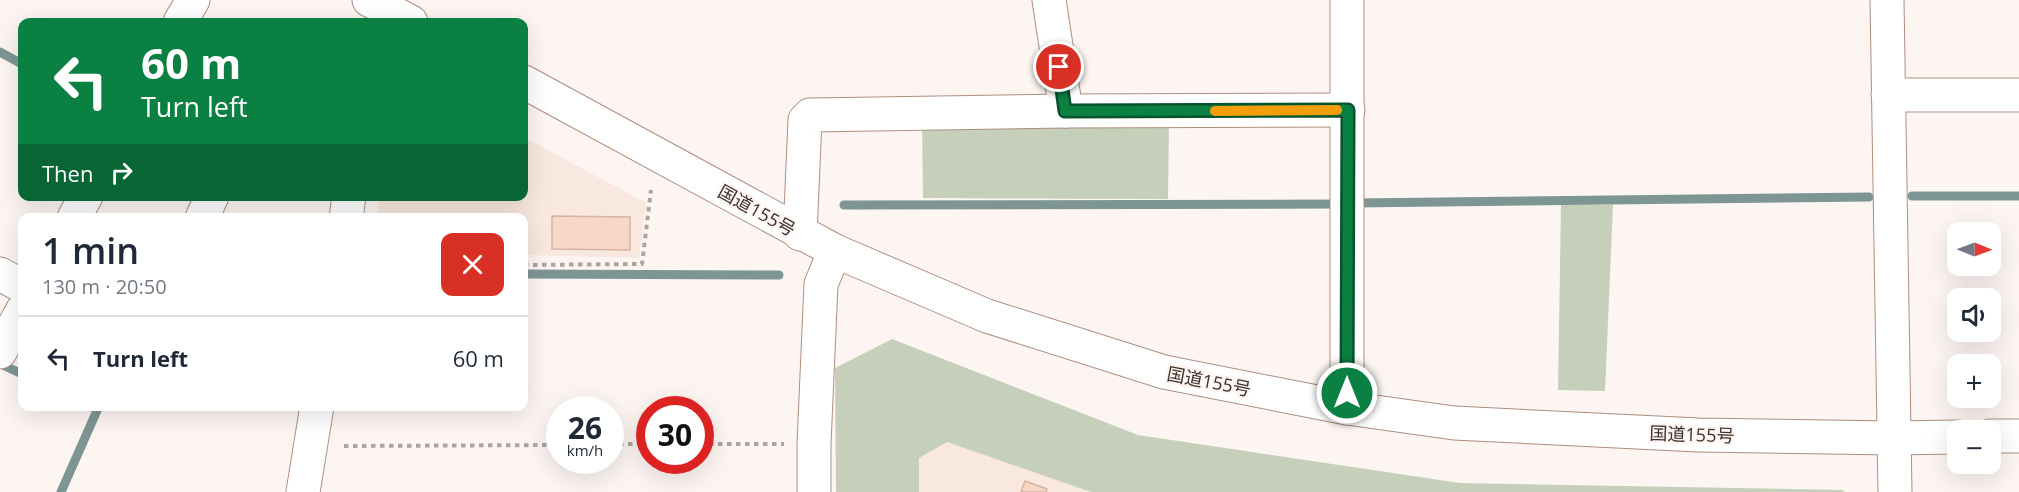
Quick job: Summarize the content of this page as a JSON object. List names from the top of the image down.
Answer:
{
  "streets": {
    "main road": ["国道155号"]
  },
  "north": "right",
  "page": {
    "turn": ["60 m", "Turn left"],
    "then": "Then",
    "heading": ["1 min", "130 m · 20:50"],
    "map_buttons": ["+", "−"],
    "list": [
      {
        "name": "Turn left",
        "value": "60 m"
      }
    ],
    "speed": "26 km/h",
    "limit": "30"
  }
}
